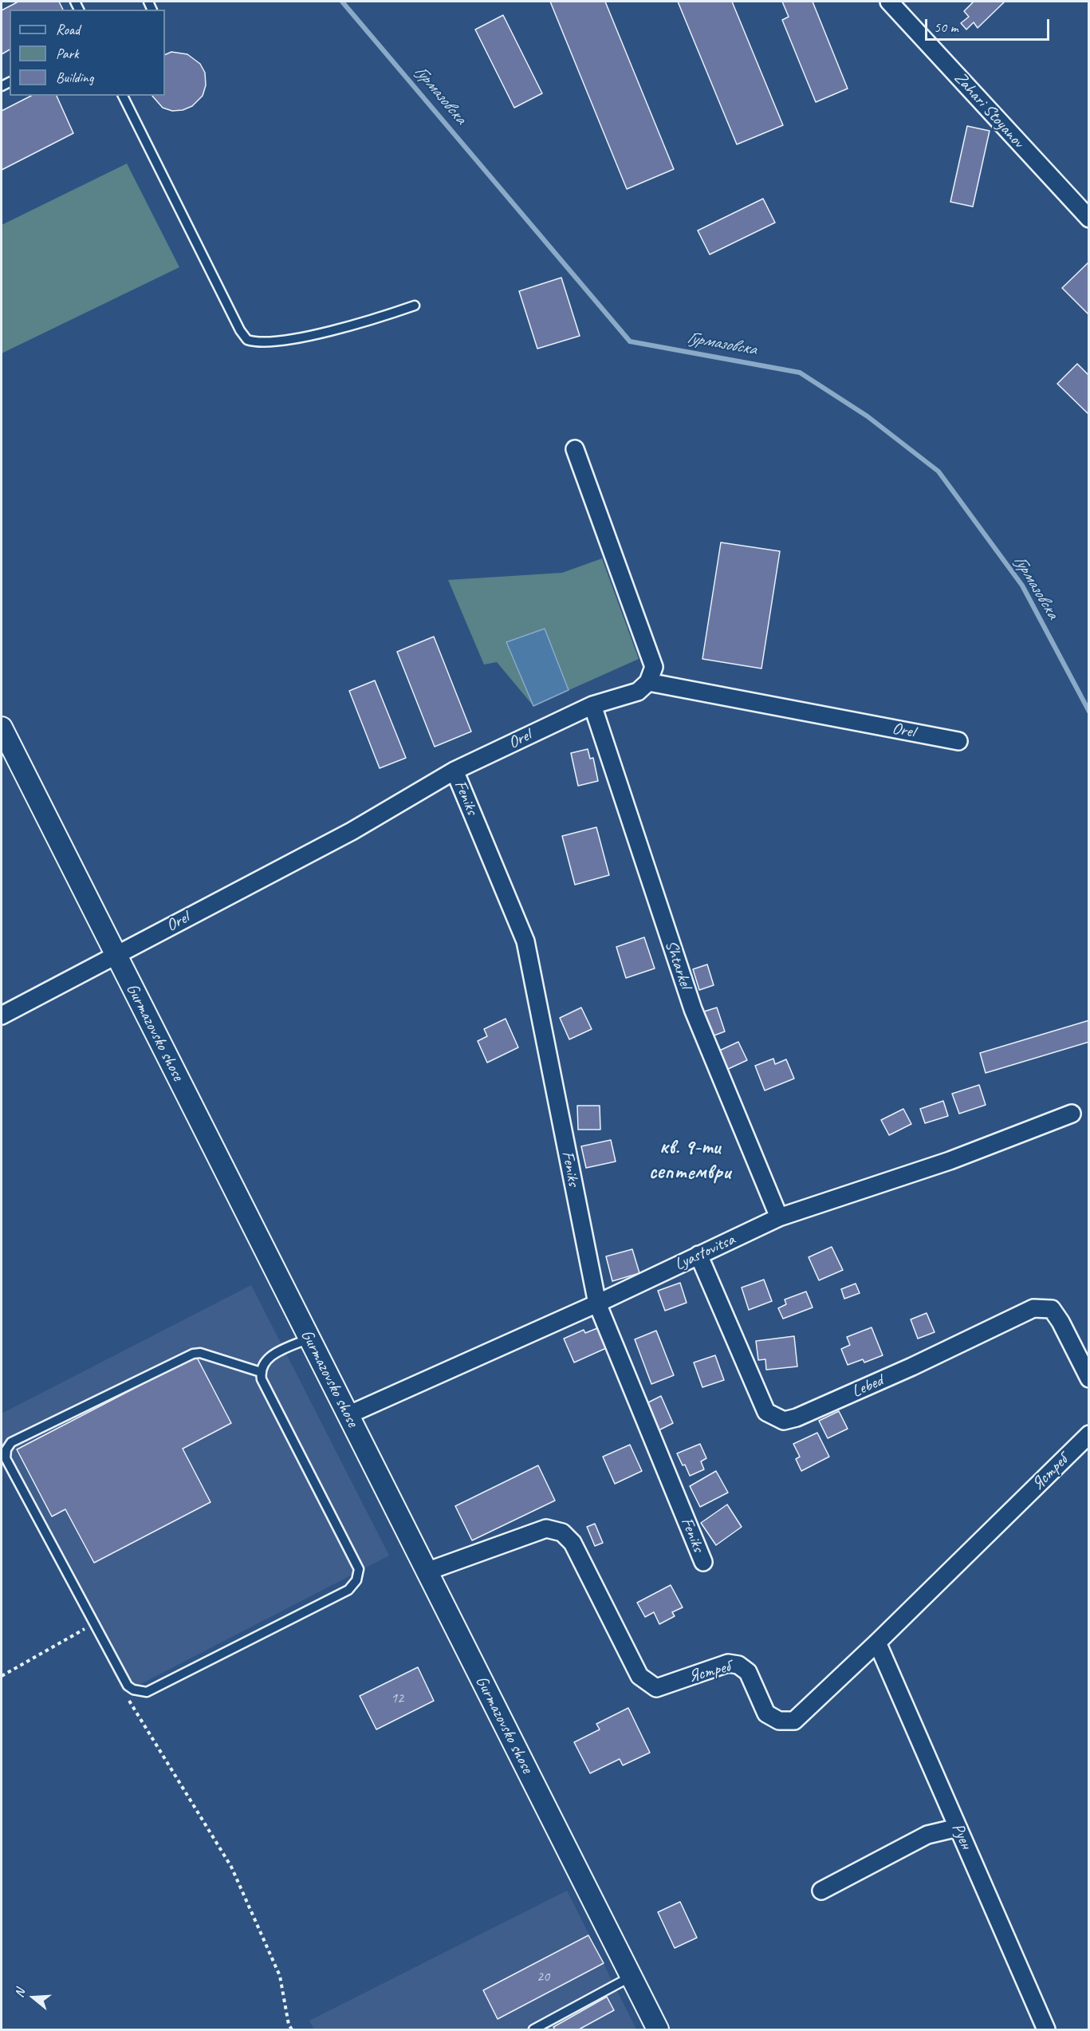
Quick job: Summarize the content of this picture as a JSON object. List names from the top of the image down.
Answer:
{
  "streets": {
    "street": [
      "Zahari Stoyanov",
      "Orel",
      "Feniks",
      "Shtarkel",
      "Gurmazovsko shose",
      "Lyastovitsa",
      "Lebed",
      "Ястреб",
      "Руен"
    ]
  },
  "crossings": [
    ["Orel", "Feniks"],
    ["Orel", "Shtarkel"],
    ["Orel", "Gurmazovsko shose"],
    ["Feniks", "Lyastovitsa"],
    ["Shtarkel", "Lyastovitsa"],
    ["Gurmazovsko shose", "Lyastovitsa"],
    ["Gurmazovsko shose", "Ястреб"],
    ["Lyastovitsa", "Lebed"],
    ["Ястреб", "Руен"]
  ],
  "districts": ["кв. 9-ти септември"],
  "water": ["Гурмазовска"],
  "house_numbers": ["12", "20"],
  "legend": ["Road", "Park", "Building"],
  "scale_bar": "50 m",
  "north": "left"
}
